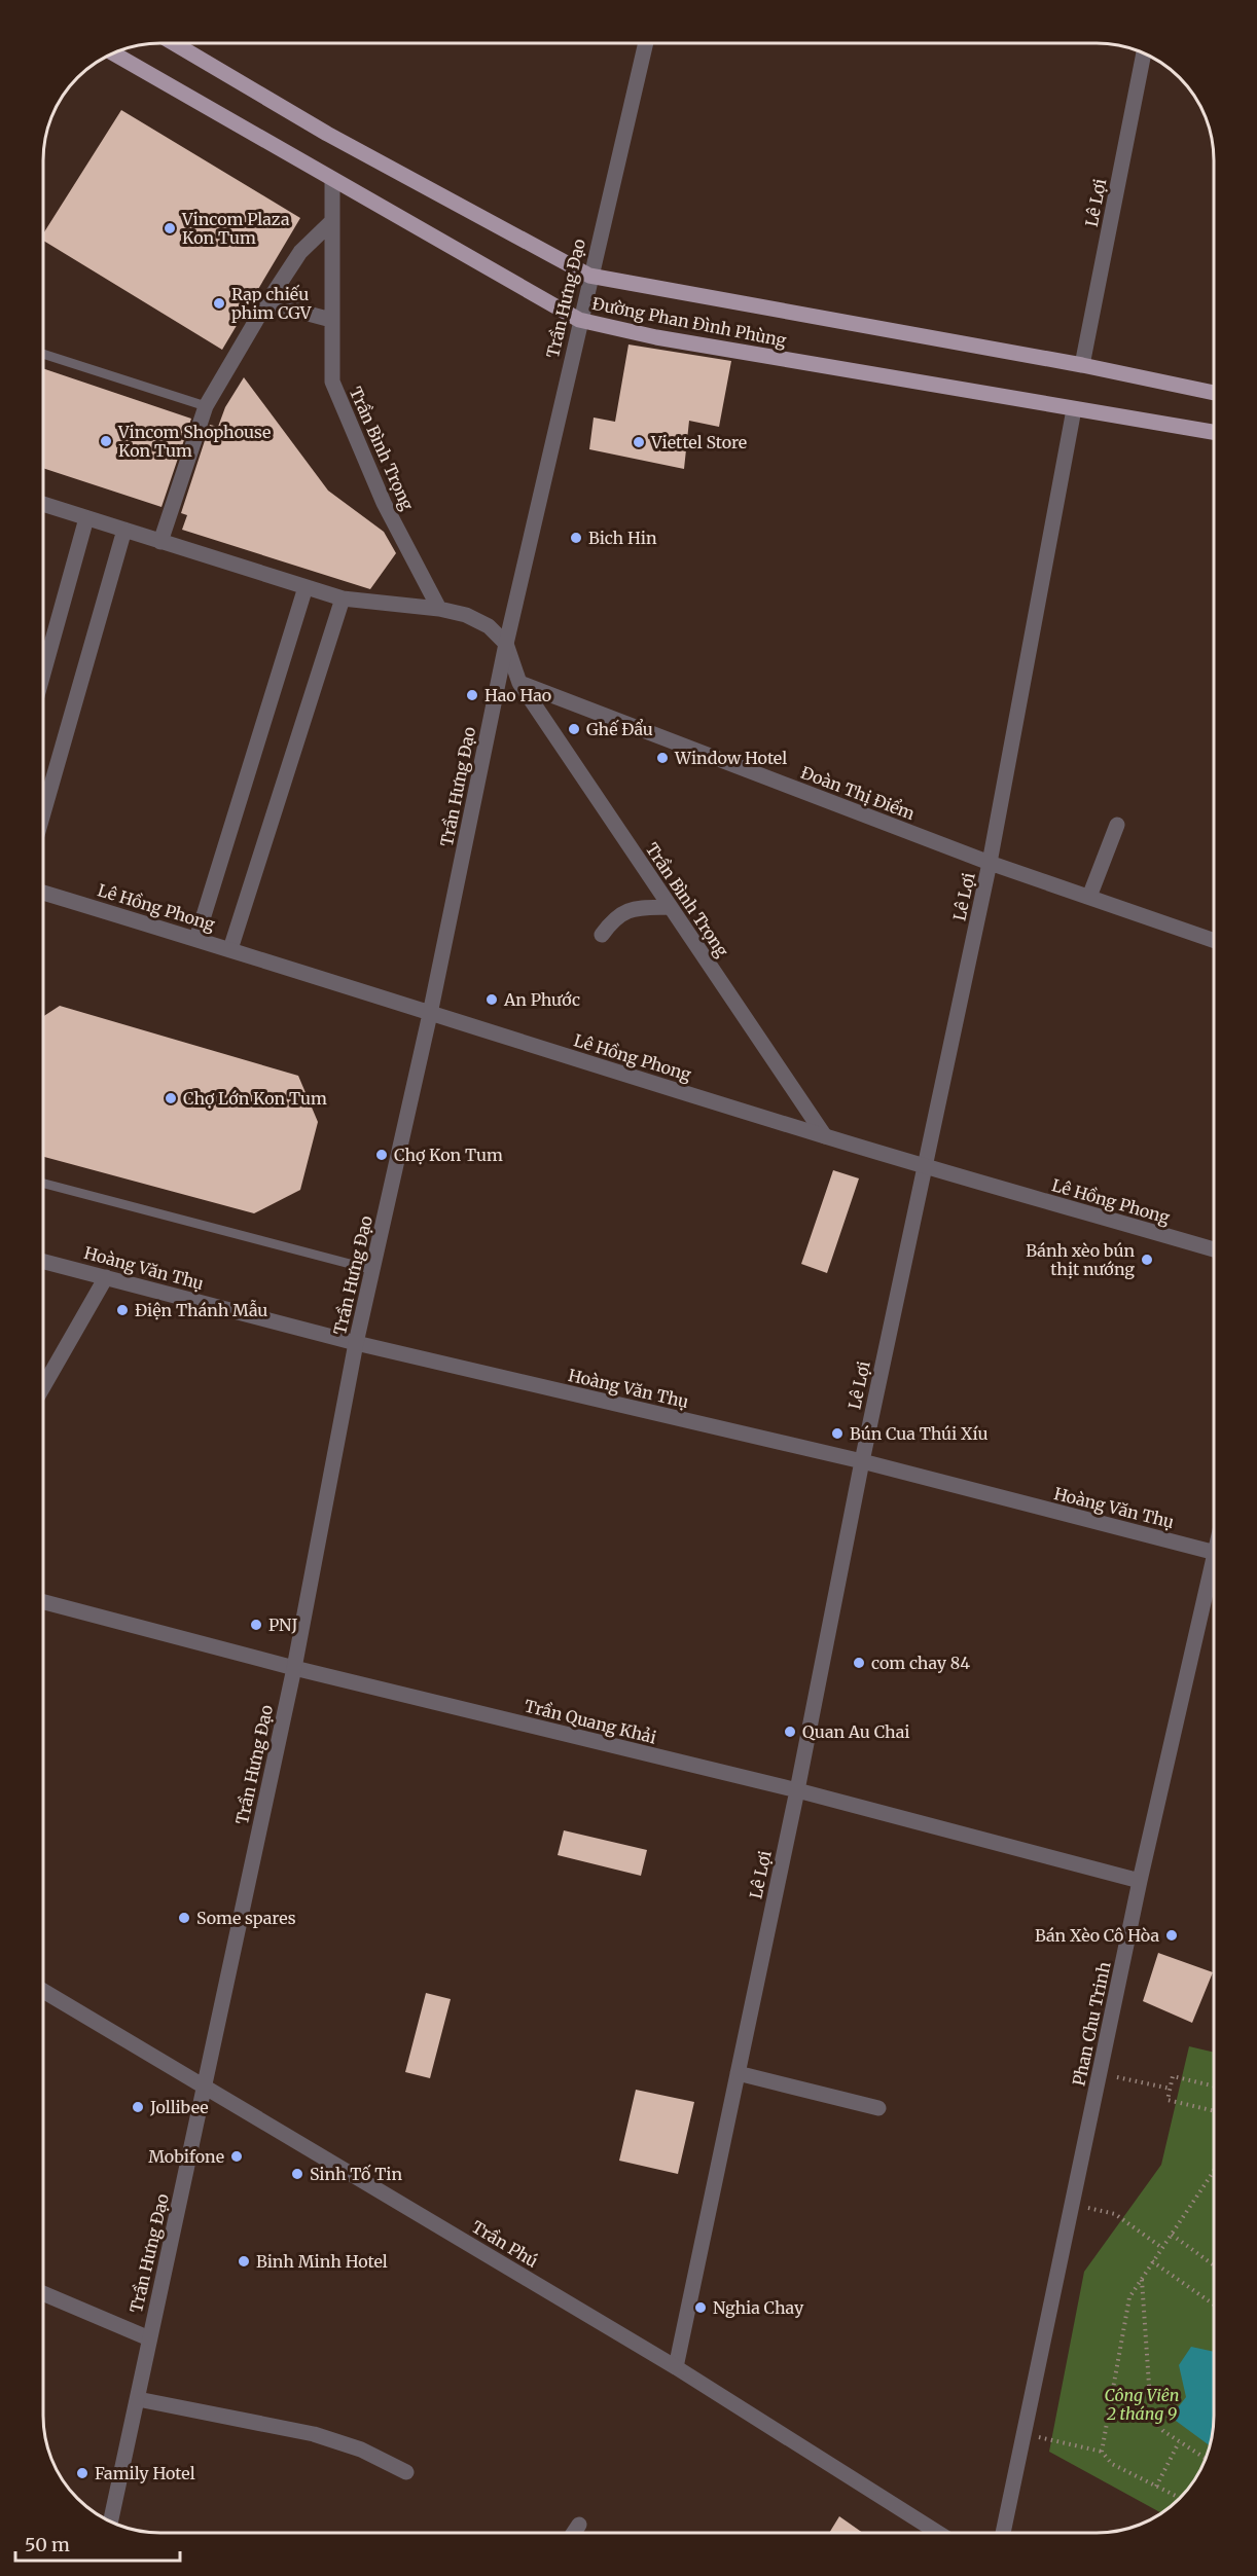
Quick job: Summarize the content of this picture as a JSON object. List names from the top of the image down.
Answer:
{
  "streets": {
    "main road": ["Đường Phan Đình Phùng"],
    "street": [
      "Lê Lợi",
      "Trần Hưng Đạo",
      "Trần Bình Trọng",
      "Đoàn Thị Điểm",
      "Lê Hồng Phong",
      "Hoàng Văn Thụ",
      "Trần Quang Khải",
      "Phan Chu Trinh",
      "Trần Phú"
    ]
  },
  "crossings": [
    ["Lê Lợi", "Đường Phan Đình Phùng"],
    ["Lê Lợi", "Đoàn Thị Điểm"],
    ["Lê Lợi", "Lê Hồng Phong"],
    ["Lê Lợi", "Hoàng Văn Thụ"],
    ["Lê Lợi", "Trần Quang Khải"],
    ["Lê Lợi", "Trần Phú"],
    ["Trần Hưng Đạo", "Đường Phan Đình Phùng"],
    ["Trần Hưng Đạo", "Lê Hồng Phong"],
    ["Trần Hưng Đạo", "Hoàng Văn Thụ"],
    ["Trần Hưng Đạo", "Trần Quang Khải"],
    ["Trần Hưng Đạo", "Trần Phú"],
    ["Đường Phan Đình Phùng", "Trần Bình Trọng"],
    ["Trần Bình Trọng", "Đoàn Thị Điểm"],
    ["Trần Bình Trọng", "Lê Hồng Phong"],
    ["Trần Quang Khải", "Phan Chu Trinh"]
  ],
  "parks": ["Công Viên 2 tháng 9"],
  "places": [
    "Vincom Plaza Kon Tum",
    "Rạp chiếu phim CGV",
    "Vincom Shophouse Kon Tum",
    "Viettel Store",
    "Bich Hin",
    "Hao Hao",
    "Ghế Đẩu",
    "Window Hotel",
    "An Phước",
    "Chợ Lớn Kon Tum",
    "Chợ Kon Tum",
    "Bánh xèo bún thịt nướng",
    "Điện Thánh Mẫu",
    "Bún Cua Thúi Xíu",
    "PNJ",
    "com chay 84",
    "Quan Au Chai",
    "Some spares",
    "Bán Xèo Cô Hòa",
    "Jollibee",
    "Mobifone",
    "Sinh Tố Tin",
    "Binh Minh Hotel",
    "Nghia Chay",
    "Family Hotel"
  ],
  "scale_bar": "50 m"
}
